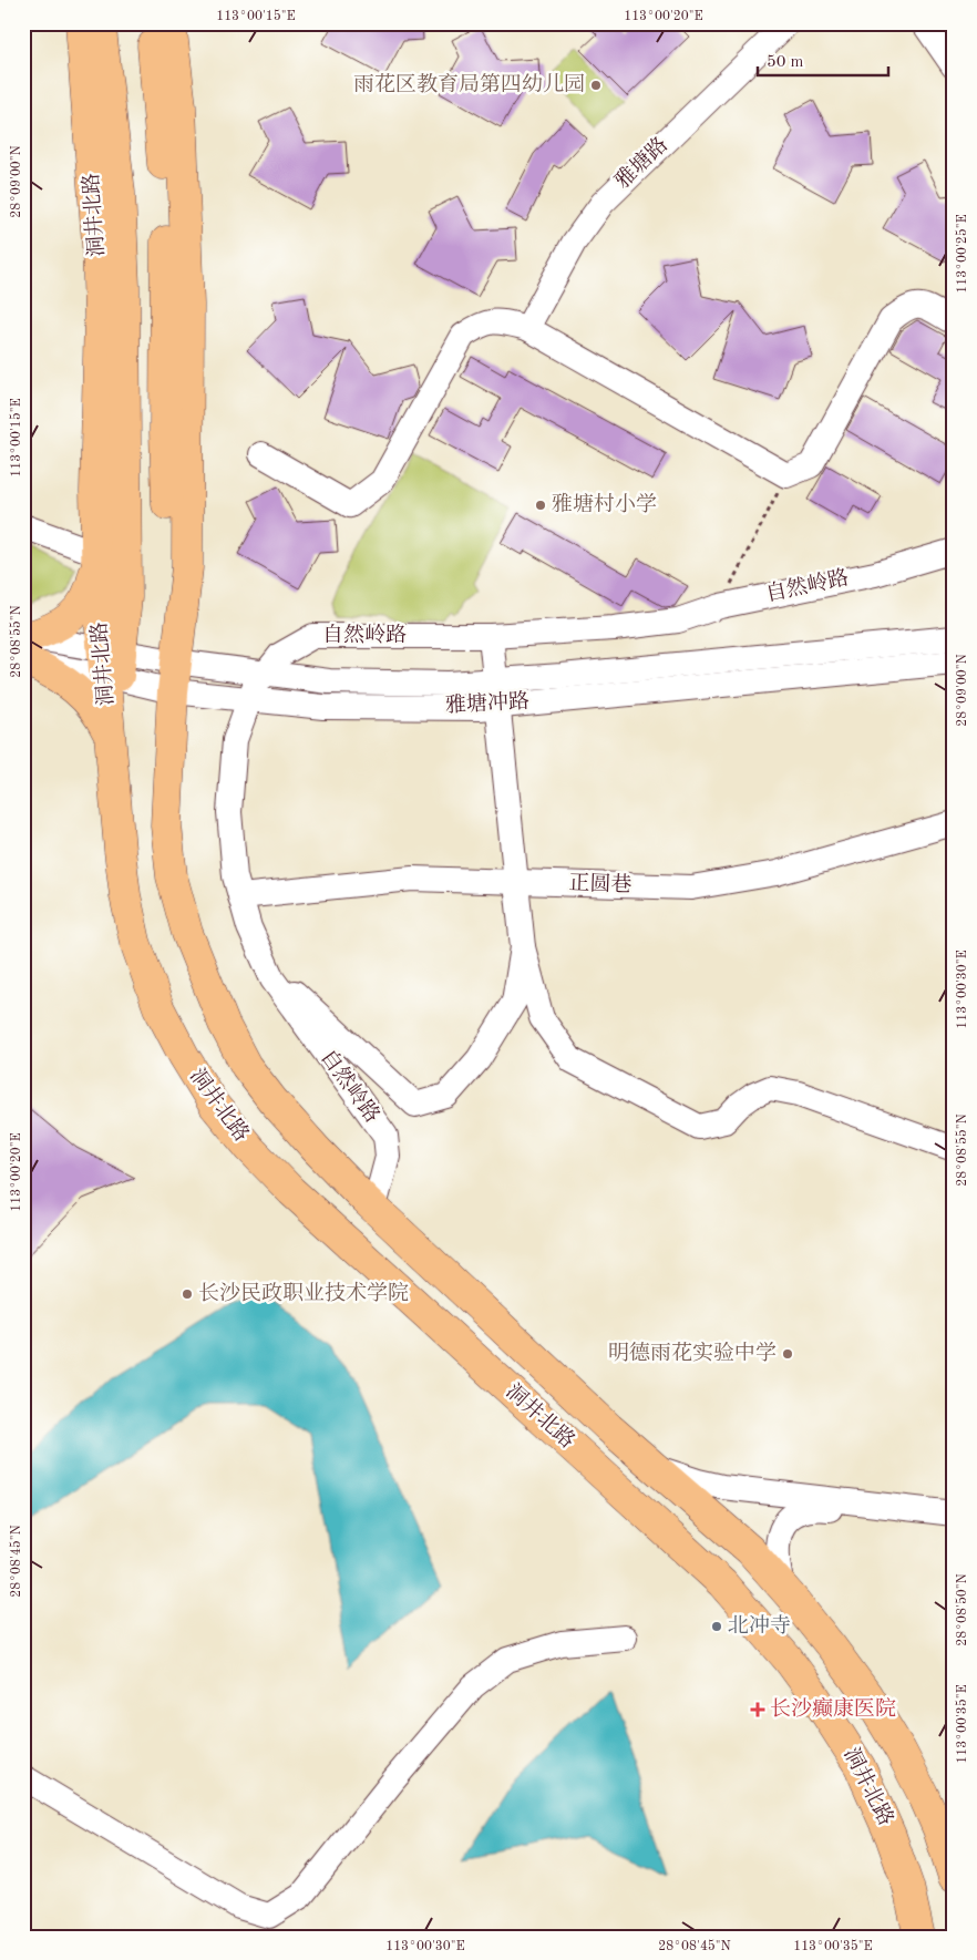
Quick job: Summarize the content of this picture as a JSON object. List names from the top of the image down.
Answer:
{
  "streets": {
    "main road": ["洞井北路"],
    "street": [
      "雅塘路",
      "自然岭路",
      "雅塘冲路",
      "正圆巷"
    ]
  },
  "crossings": [
    ["洞井北路", "自然岭路"],
    ["洞井北路", "雅塘冲路"],
    ["自然岭路", "雅塘冲路"],
    ["自然岭路", "正圆巷"]
  ],
  "places": {
    "other": [
      "雨花区教育局第四幼儿园",
      "雅塘村小学",
      "长沙民政职业技术学院",
      "明德雨花实验中学",
      "北冲寺"
    ],
    "health": ["长沙癫康医院"]
  },
  "scale_bar": "50 m",
  "coordinates": [
    "113°00'15\"E",
    "113°00'20\"E",
    "28°09'00\"N",
    "113°00'25\"E",
    "28°08'55\"N",
    "113°00'30\"E",
    "28°08'45\"N",
    "28°08'50\"N",
    "113°00'35\"E"
  ]
}
